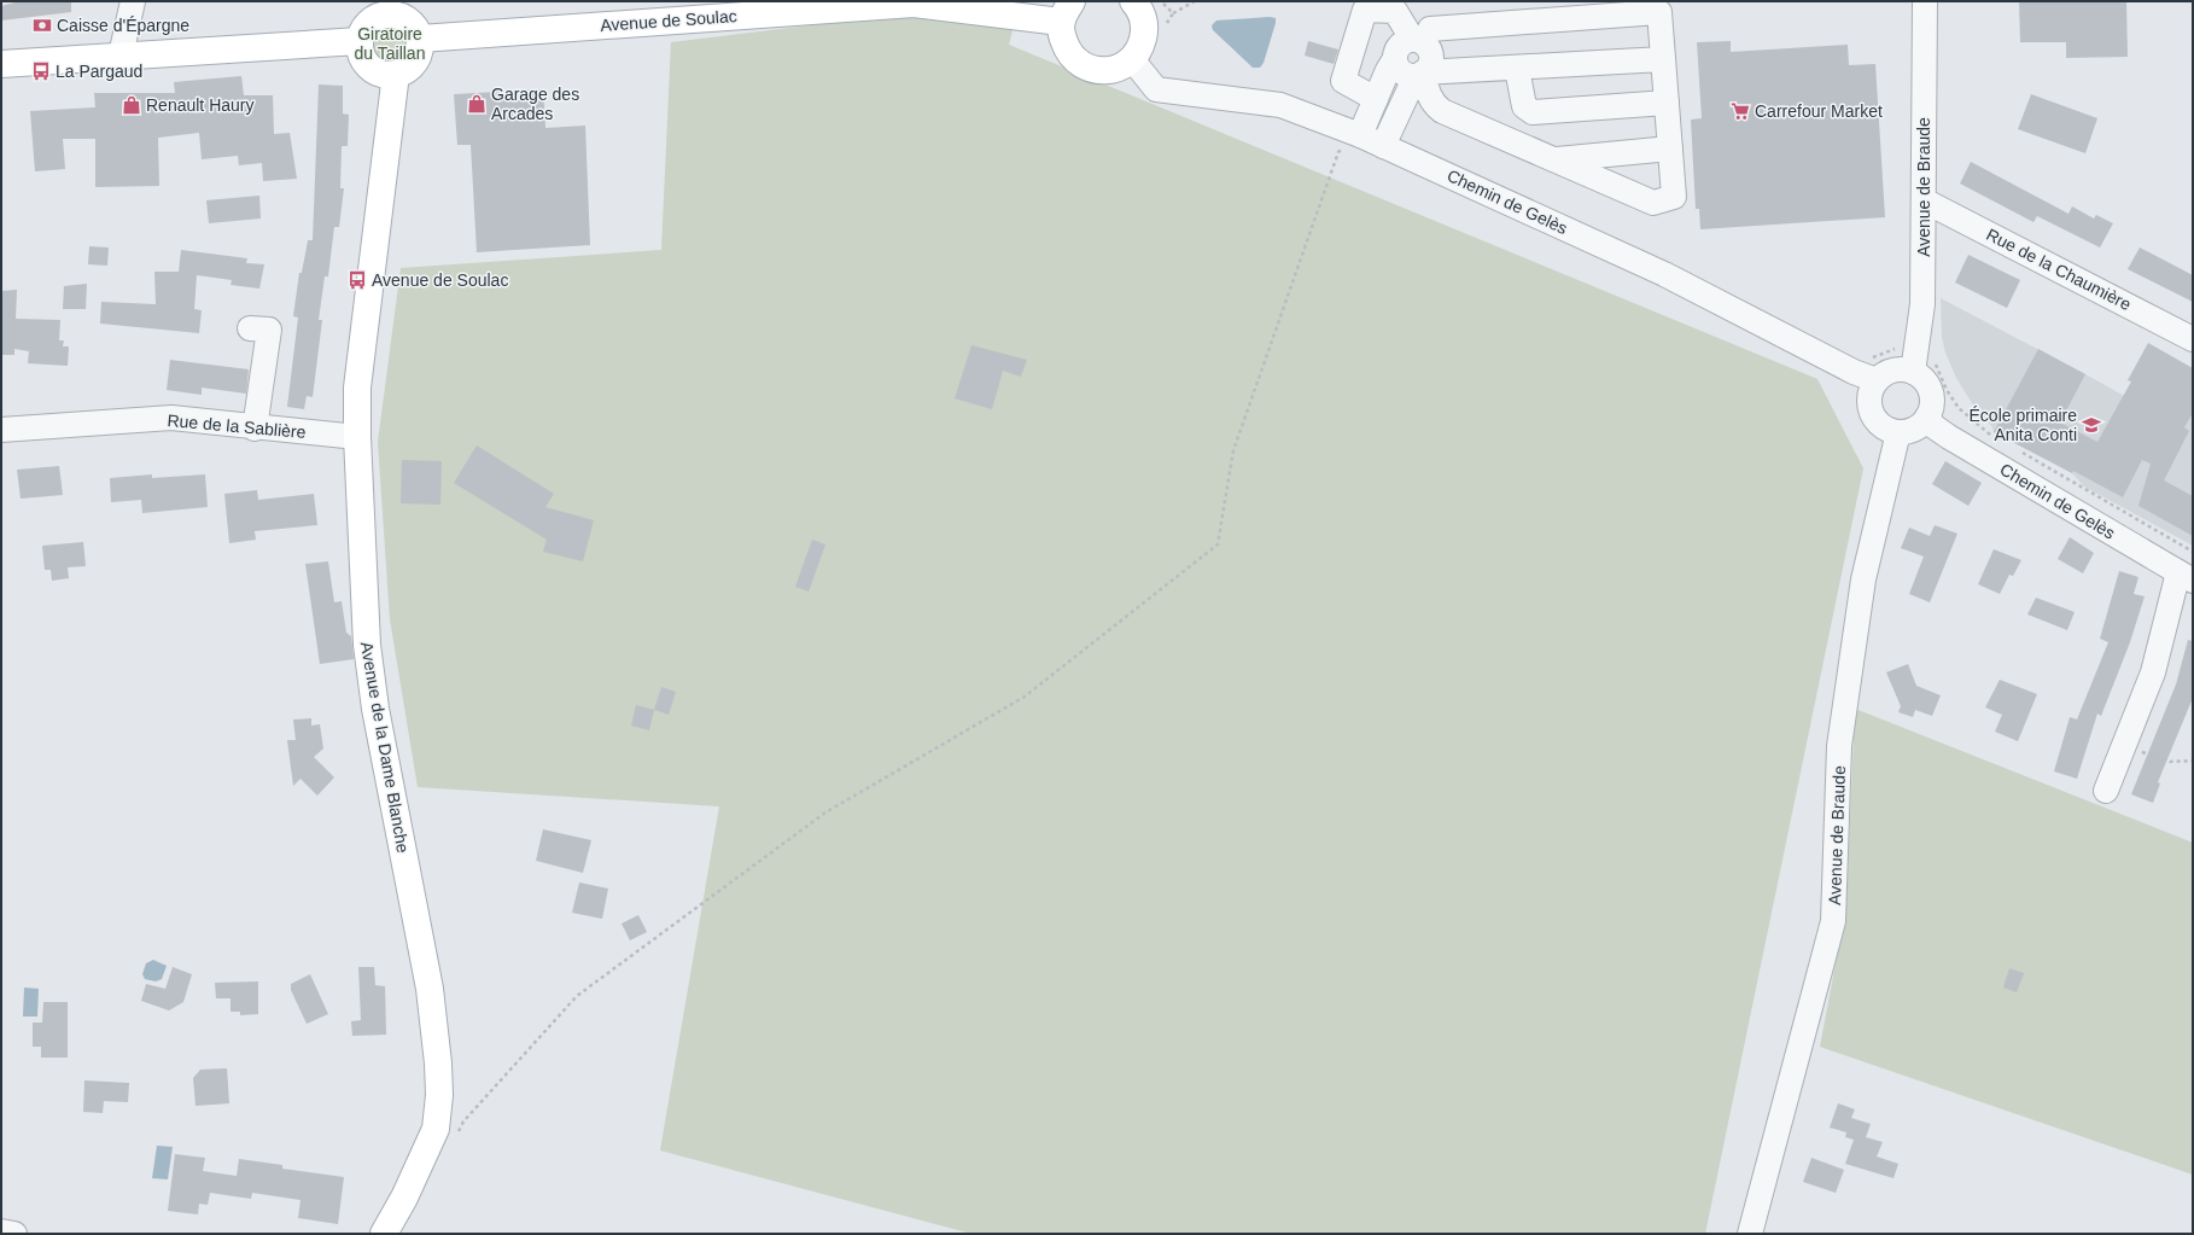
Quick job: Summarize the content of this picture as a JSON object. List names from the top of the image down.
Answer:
{
  "streets": {
    "main road": ["Avenue de Soulac", "Avenue de la Dame Blanche"],
    "street": [
      "Avenue de Braude",
      "Chemin de Gelès",
      "Rue de la Chaumière",
      "Rue de la Sablière"
    ]
  },
  "crossings": [
    ["Avenue de Soulac", "Avenue de la Dame Blanche"],
    ["Avenue de Braude", "Chemin de Gelès"],
    ["Avenue de Braude", "Rue de la Chaumière"],
    ["Rue de la Sablière", "Avenue de la Dame Blanche"]
  ],
  "parks": ["Giratoire du Taillan"],
  "places": {
    "bank": ["Caisse d'Épargne"],
    "bus stop": ["La Pargaud", "Avenue de Soulac"],
    "shop": ["Garage des Arcades", "Renault Haury"],
    "supermarket": ["Carrefour Market"],
    "school or university": ["École primaire Anita Conti"]
  }
}
